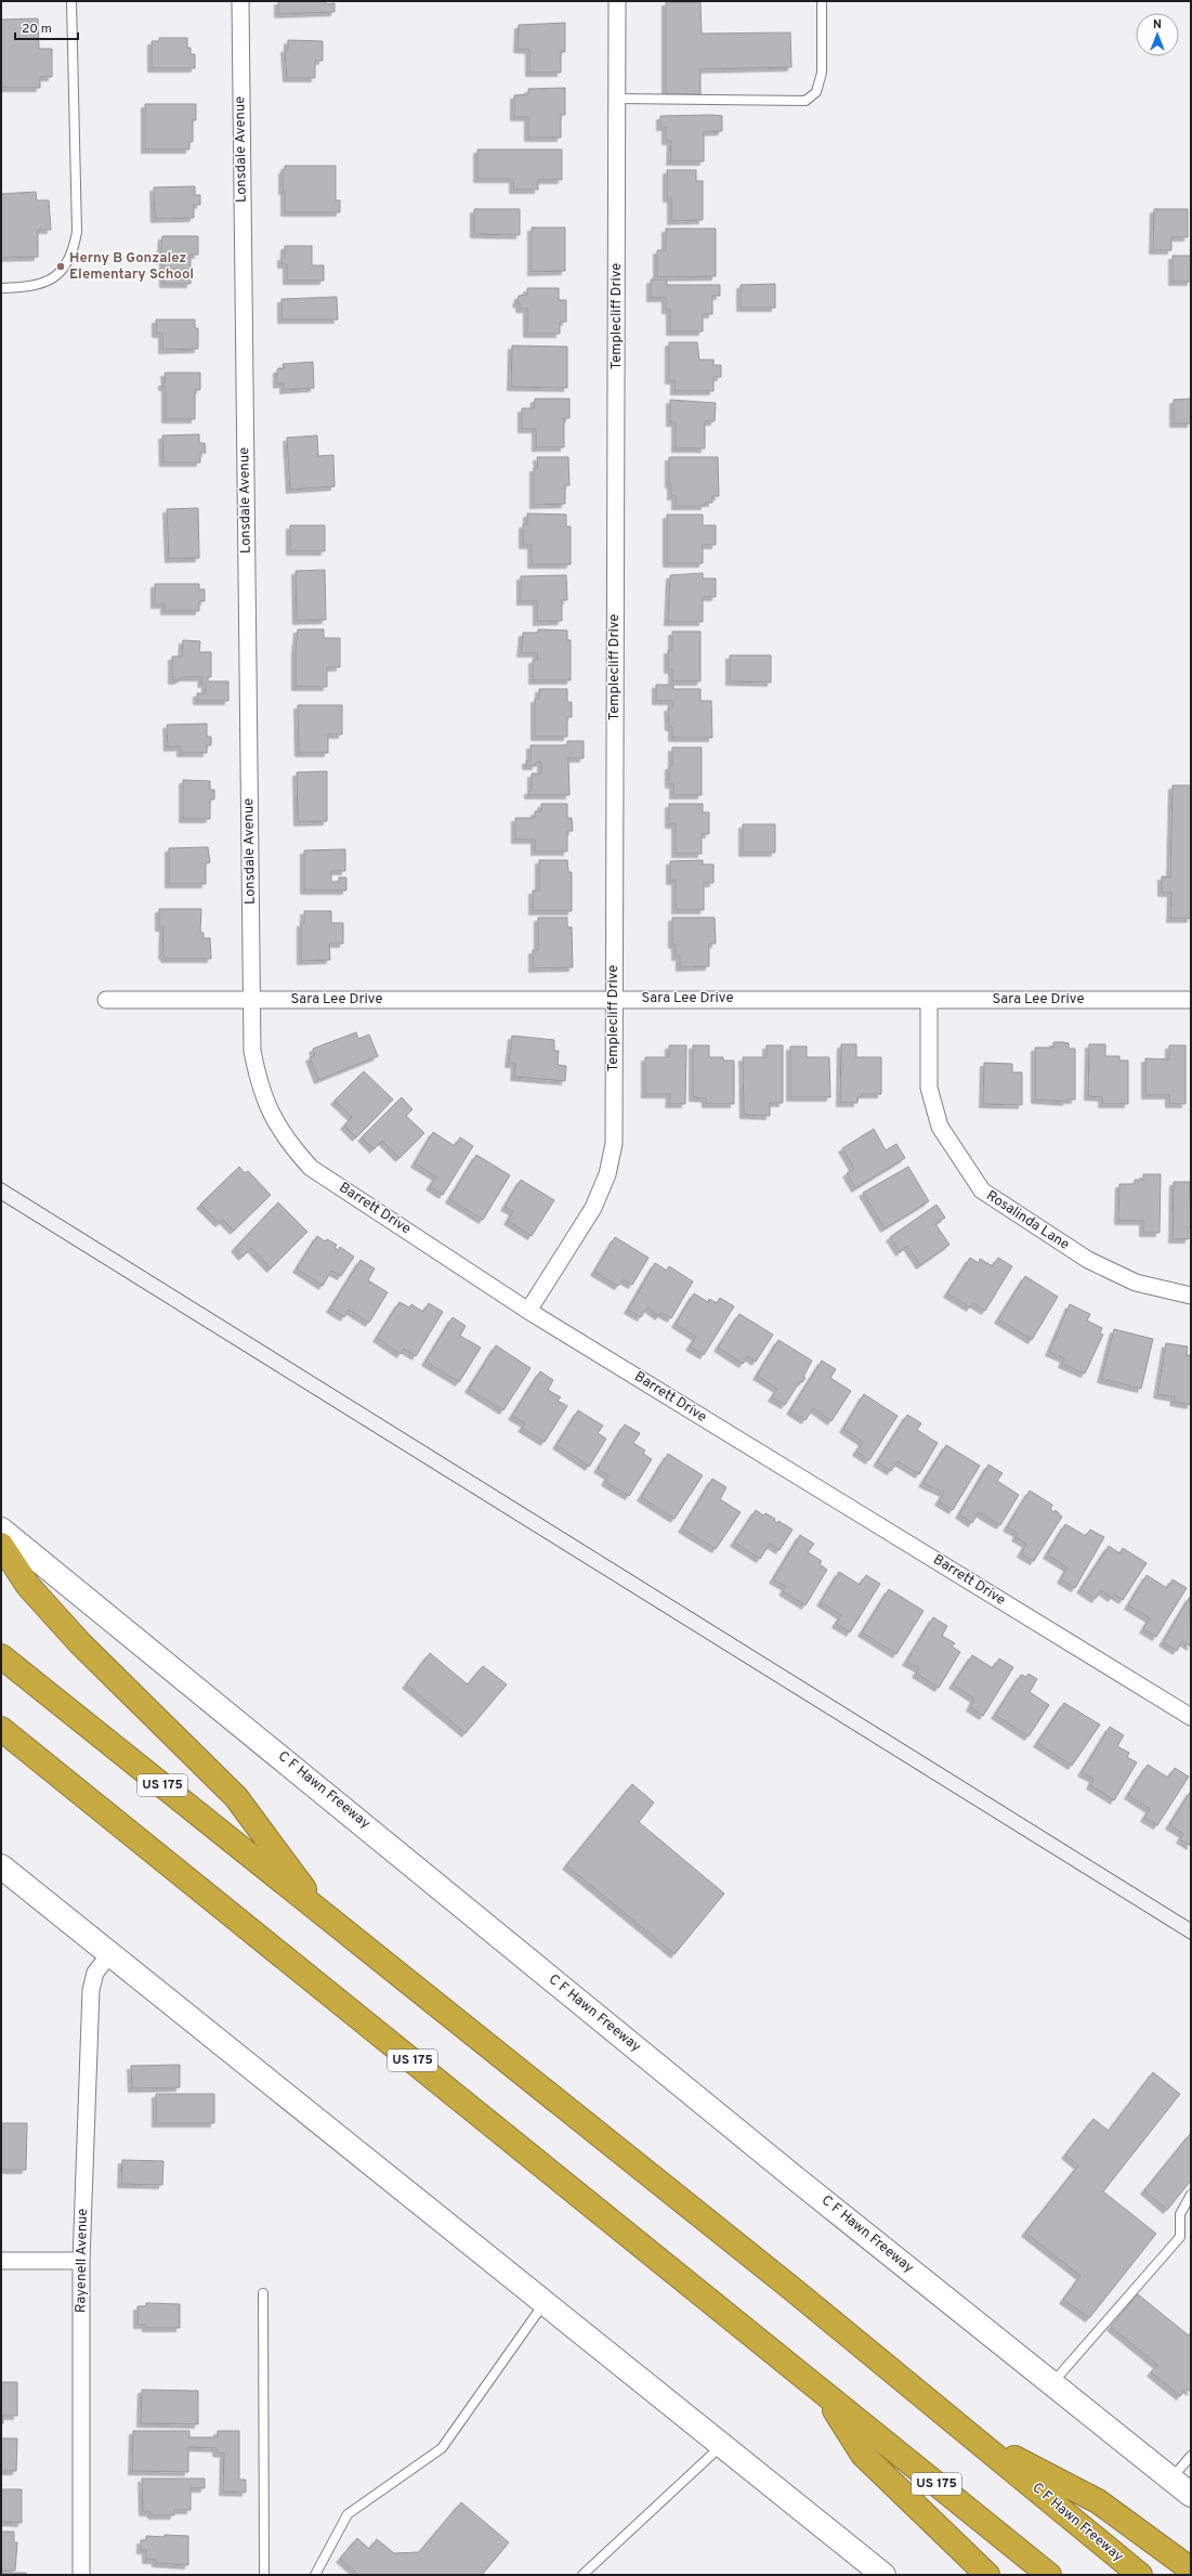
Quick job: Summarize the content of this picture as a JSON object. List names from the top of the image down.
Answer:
{
  "streets": {
    "highway": ["US 175", "C F Hawn Freeway"],
    "street": [
      "Lonsdale Avenue",
      "Templecliff Drive",
      "Sara Lee Drive",
      "Barrett Drive",
      "Rosalinda Lane",
      "Rayenell Avenue"
    ]
  },
  "crossings": [
    ["Lonsdale Avenue", "Sara Lee Drive"],
    ["Lonsdale Avenue", "Barrett Drive"],
    ["Templecliff Drive", "Sara Lee Drive"],
    ["Templecliff Drive", "Barrett Drive"],
    ["Sara Lee Drive", "Barrett Drive"],
    ["Sara Lee Drive", "Rosalinda Lane"]
  ],
  "places": ["Herny B Gonzalez Elementary School"],
  "scale_bar": "20 m",
  "north": "top"
}
